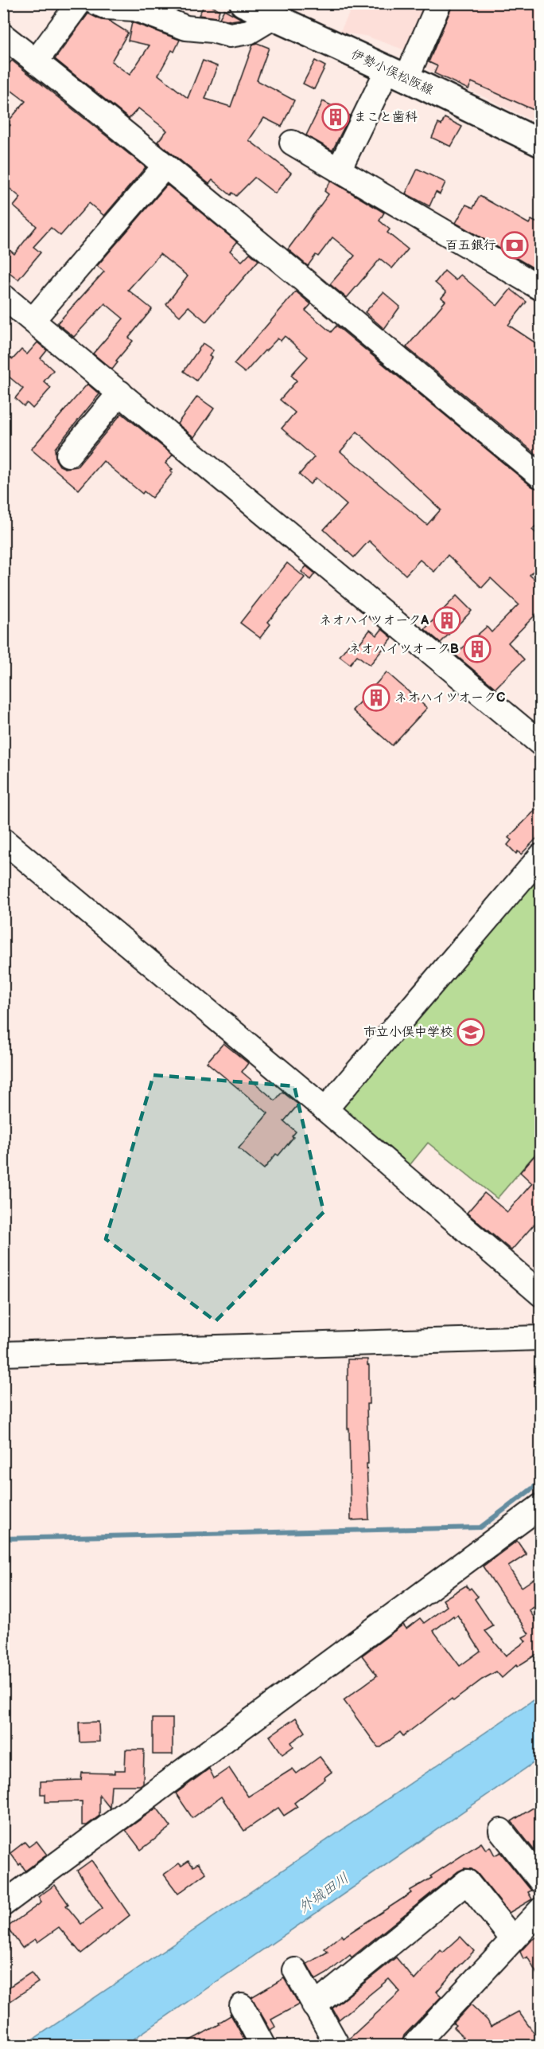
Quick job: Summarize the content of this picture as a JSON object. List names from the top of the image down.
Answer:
{
  "streets": {
    "main road": ["伊勢小俣松阪線"]
  },
  "water": ["外城田川"],
  "places": {
    "building": [
      "まこと歯科",
      "ネオハイツオークA",
      "ネオハイツオークB",
      "ネオハイツオークC"
    ],
    "bank": ["百五銀行"],
    "school or university": ["市立小俣中学校"]
  }
}
